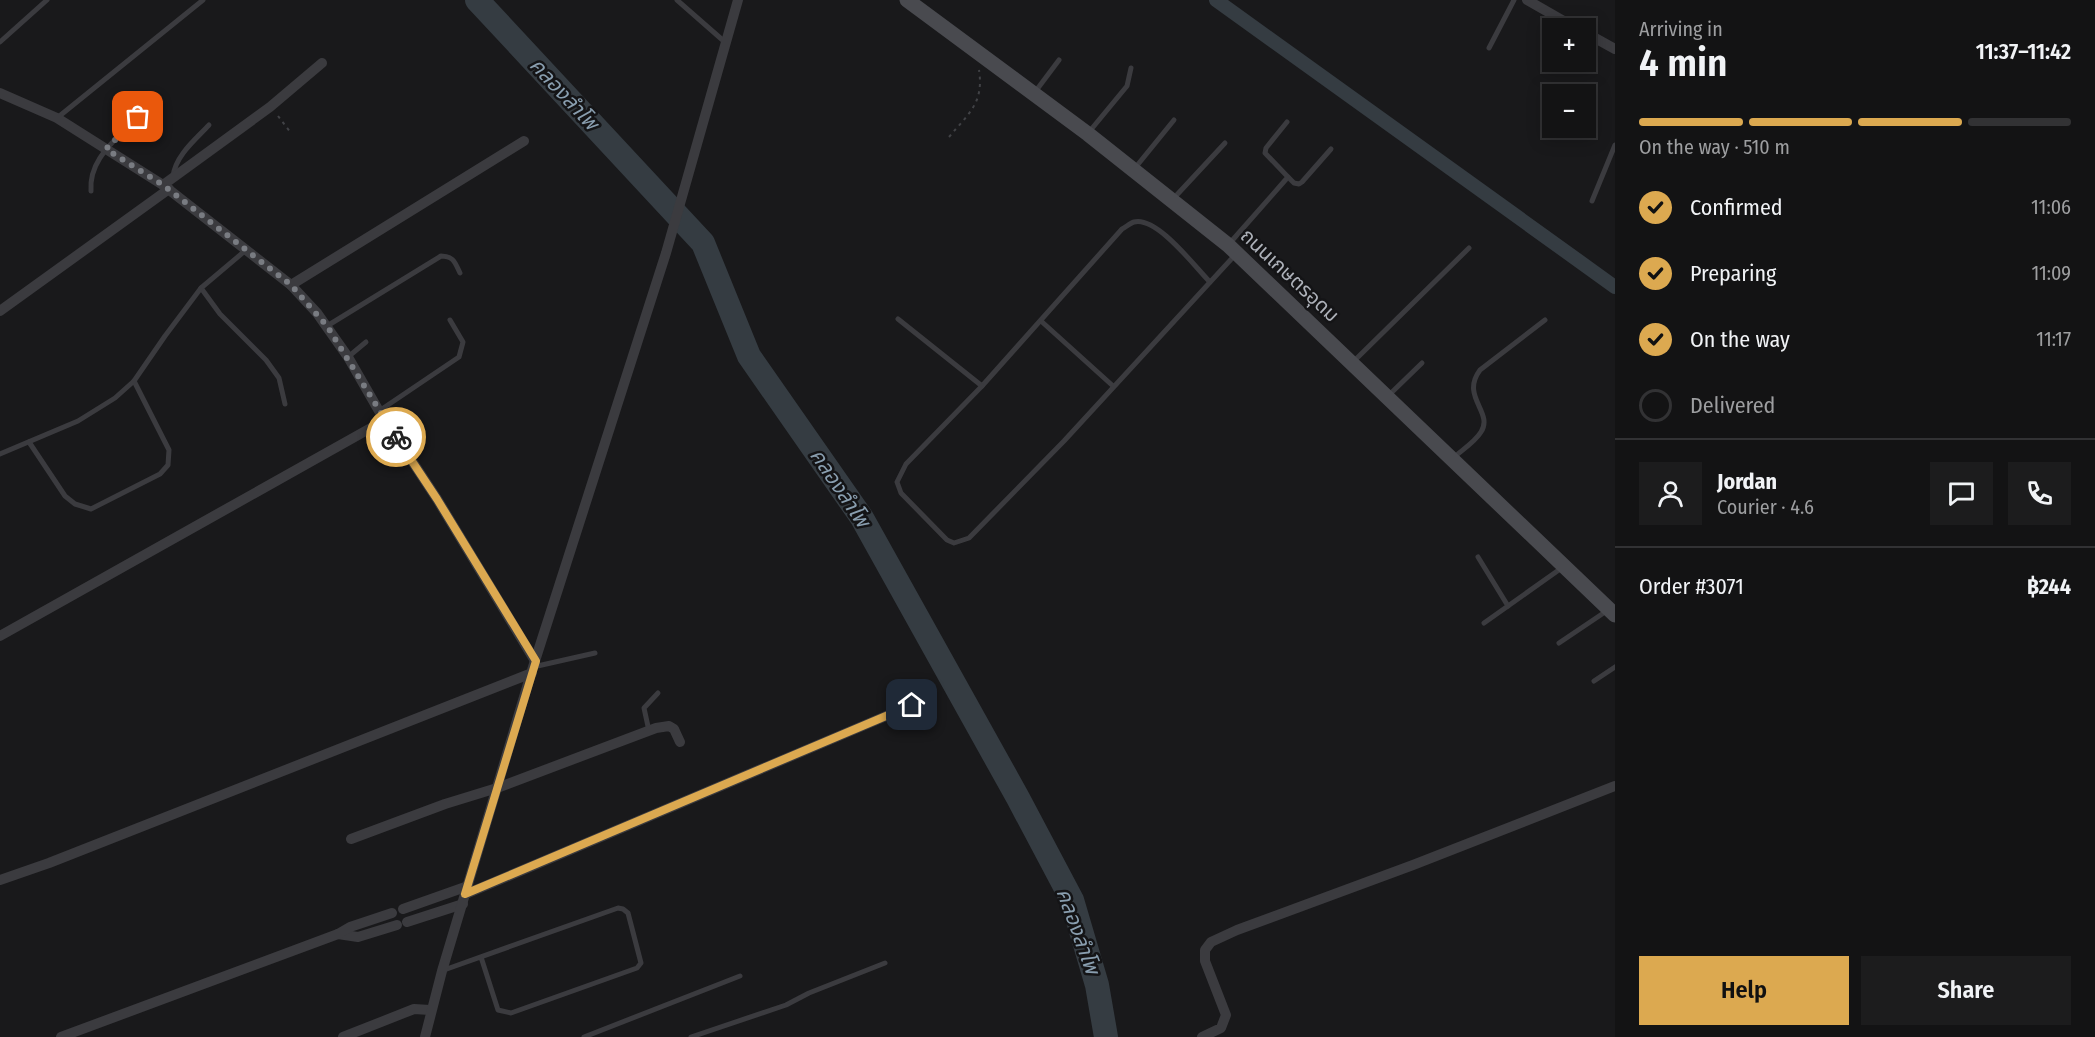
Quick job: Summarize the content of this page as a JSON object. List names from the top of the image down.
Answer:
{
  "streets": {
    "street": ["ถนนเกษตรอุดม"]
  },
  "water": ["คลองลำโพ"],
  "page": {
    "heading": ["4 min", "Arriving in", "11:37–11:42"],
    "panel": [
      "Jordan",
      "Courier · 4.6",
      "Order #3071",
      "฿244"
    ],
    "map_buttons": ["+", "−"],
    "bar": "On the way · 510 m",
    "list": [
      ["Confirmed", "11:06"],
      ["Preparing", "11:09"],
      ["On the way", "11:17"],
      "Delivered"
    ],
    "buttons": ["Help", "Share"]
  }
}
